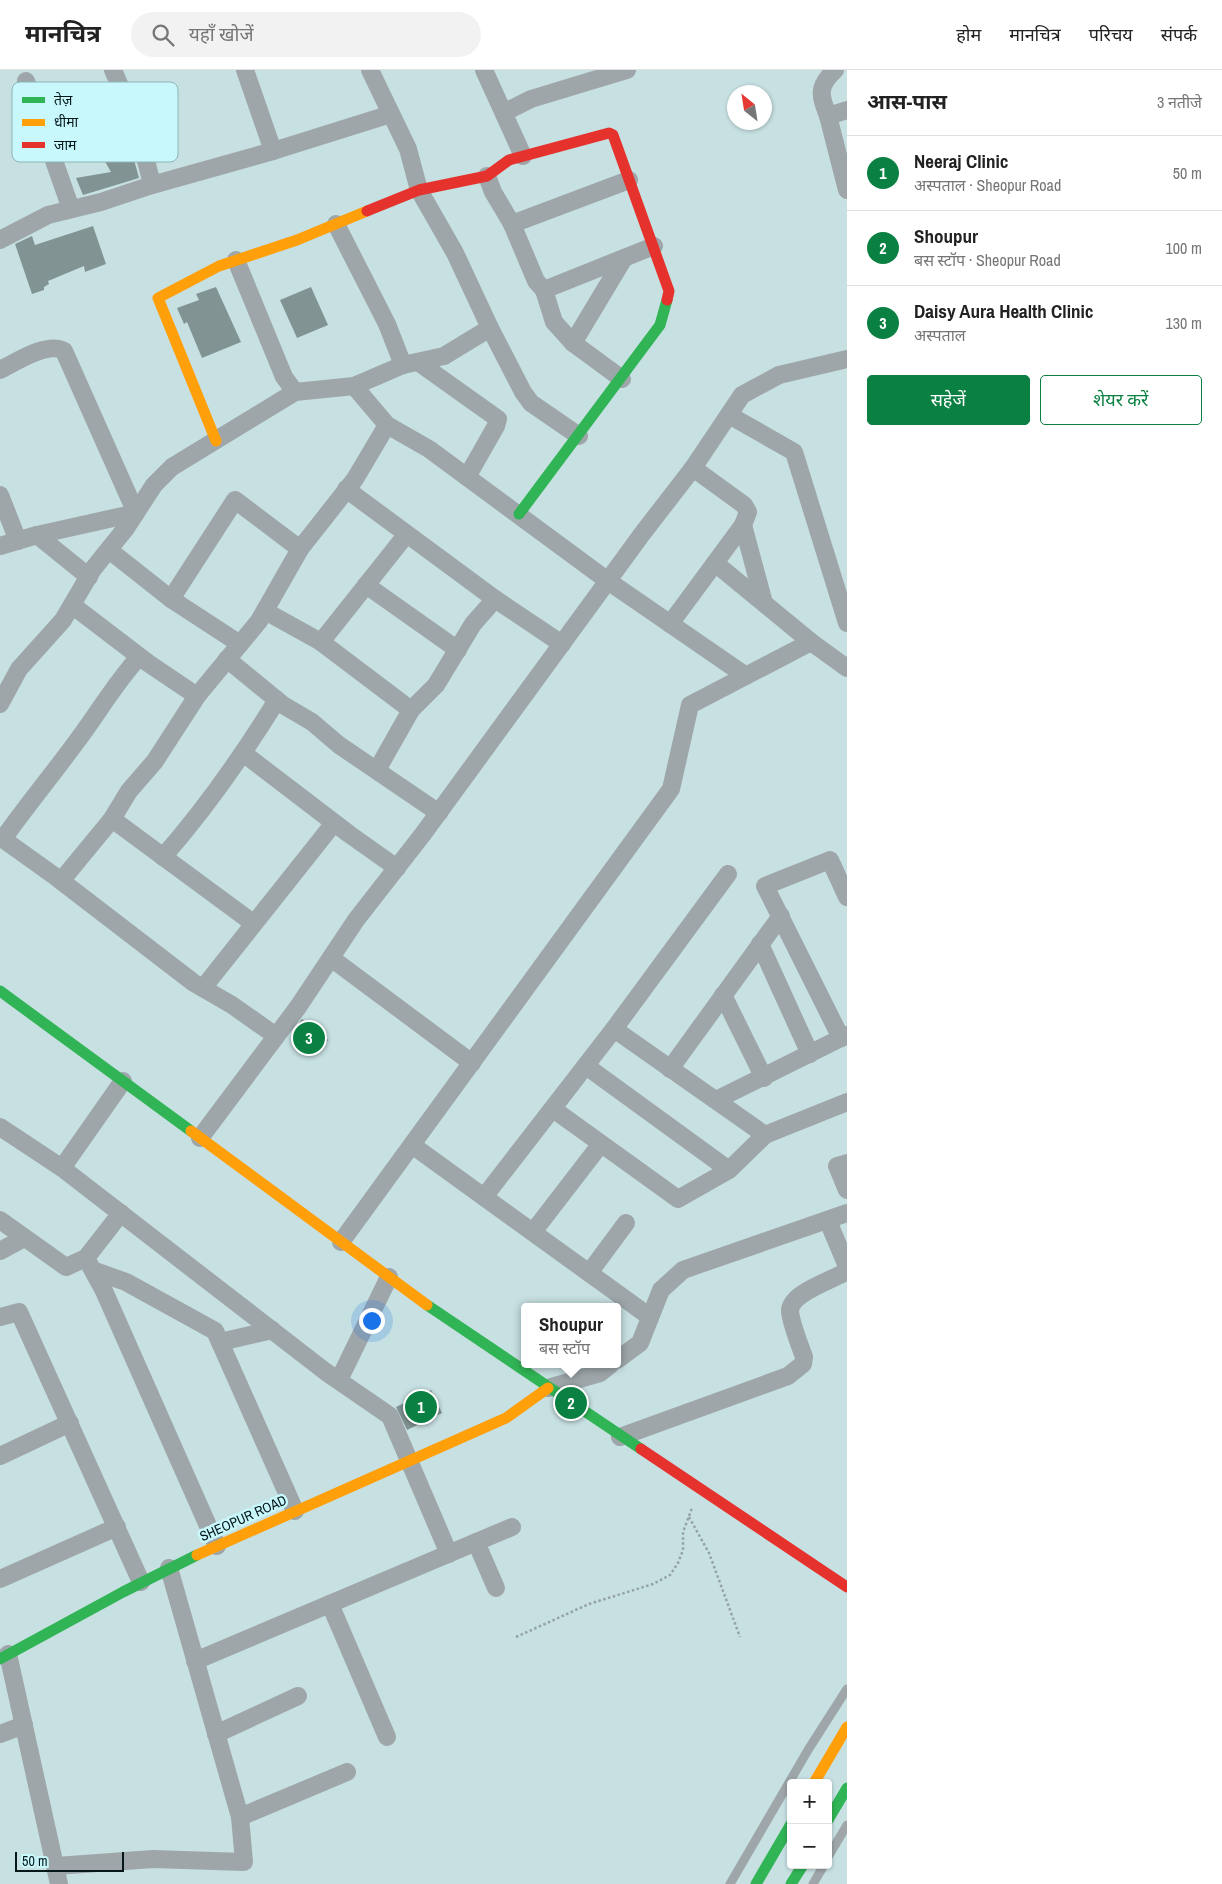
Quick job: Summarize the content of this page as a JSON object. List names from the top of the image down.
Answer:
{
  "streets": {
    "street": ["SHEOPUR ROAD"]
  },
  "legend": ["तेज़", "धीमा", "जाम"],
  "scale_bar": "50 m",
  "north": "top left",
  "page": {
    "header": "मानचित्र",
    "search": "यहाँ खोजें",
    "nav": [
      "होम",
      "मानचित्र",
      "परिचय",
      "संपर्क"
    ],
    "heading": ["आस-पास", "3 नतीजे"],
    "list": [
      {
        "mark": "1",
        "name": "Neeraj Clinic",
        "note": "अस्पताल · Sheopur Road",
        "value": "50 m"
      },
      {
        "mark": "2",
        "name": "Shoupur",
        "note": "बस स्टॉप · Sheopur Road",
        "value": "100 m"
      },
      {
        "mark": "3",
        "name": "Daisy Aura Health Clinic",
        "note": "अस्पताल",
        "value": "130 m"
      }
    ],
    "buttons": ["सहेजें", "शेयर करें"],
    "pins": ["3", "2", "1"],
    "popup": ["Shoupur", "बस स्टॉप"],
    "map_buttons": ["+", "−"],
    "scale": "50 m"
  }
}
